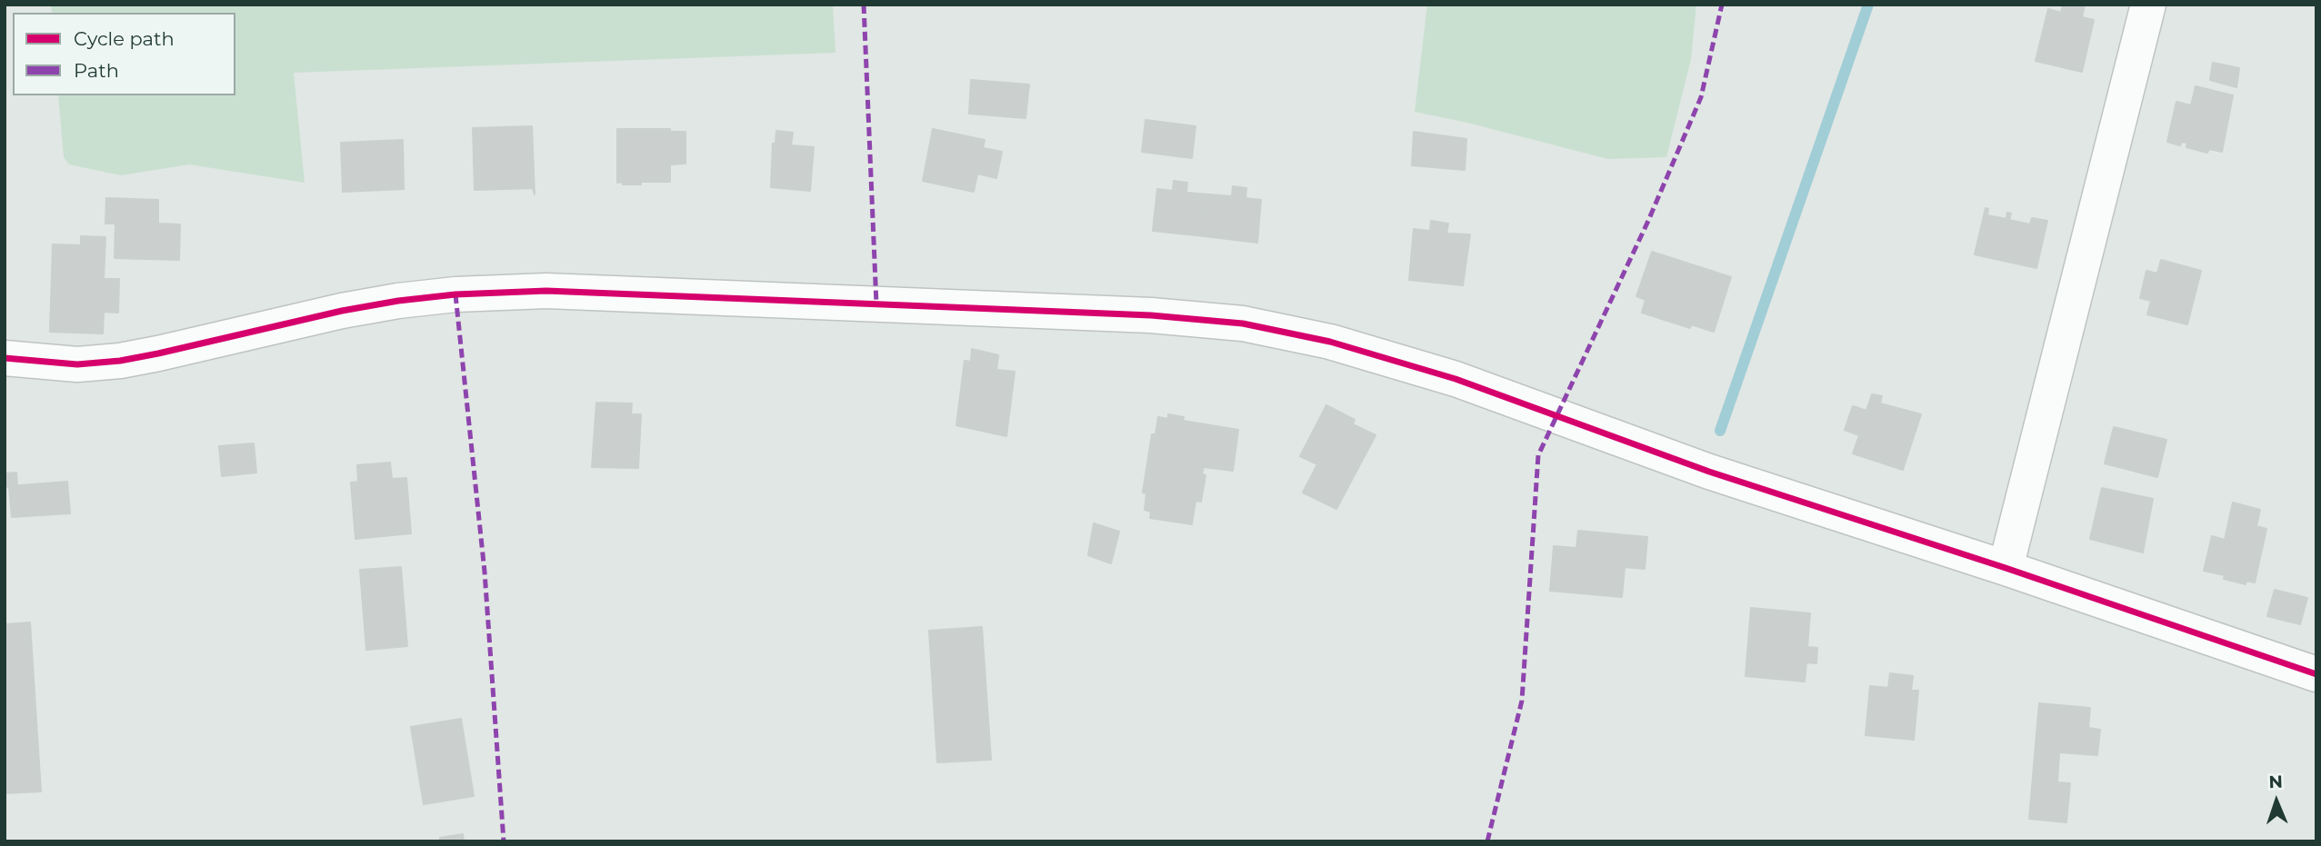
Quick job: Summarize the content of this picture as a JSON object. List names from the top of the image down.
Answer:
{
  "legend": ["Cycle path", "Path"],
  "north": "top"
}
